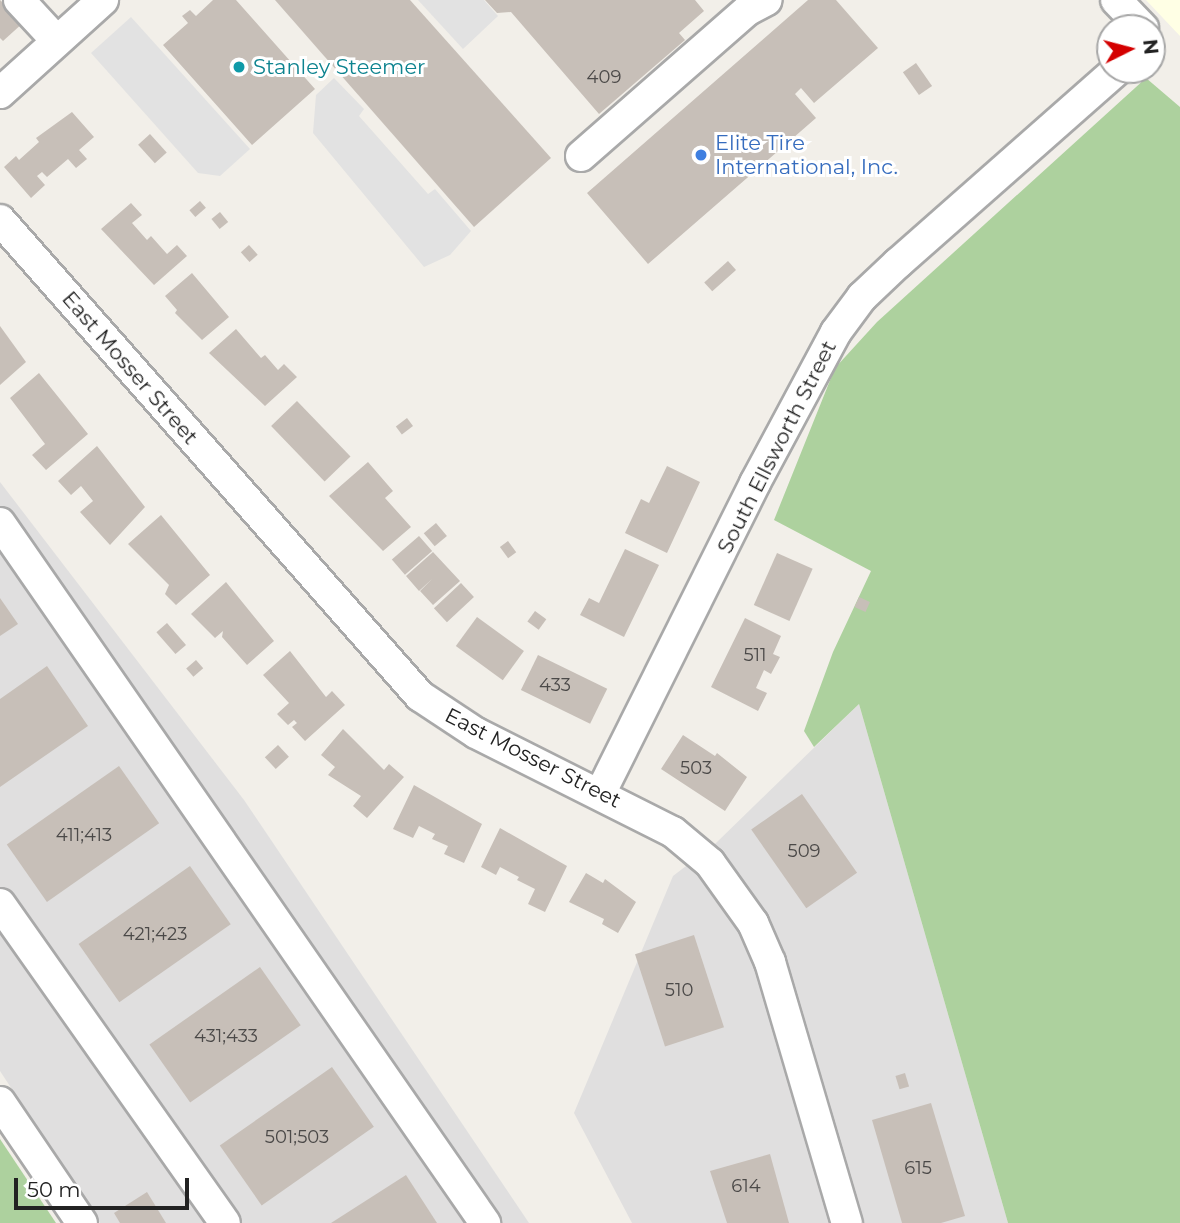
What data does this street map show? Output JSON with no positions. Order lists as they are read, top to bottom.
{
  "streets": {
    "street": ["East Mosser Street", "South Ellsworth Street"]
  },
  "crossings": [
    ["East Mosser Street", "South Ellsworth Street"]
  ],
  "places": ["Stanley Steemer", "Elite Tire International, Inc."],
  "house_numbers": [
    "409",
    "511",
    "433",
    "503",
    "411;413",
    "509",
    "421;423",
    "510",
    "431;433",
    "501;503",
    "615",
    "614"
  ],
  "scale_bar": "50 m",
  "north": "right"
}
